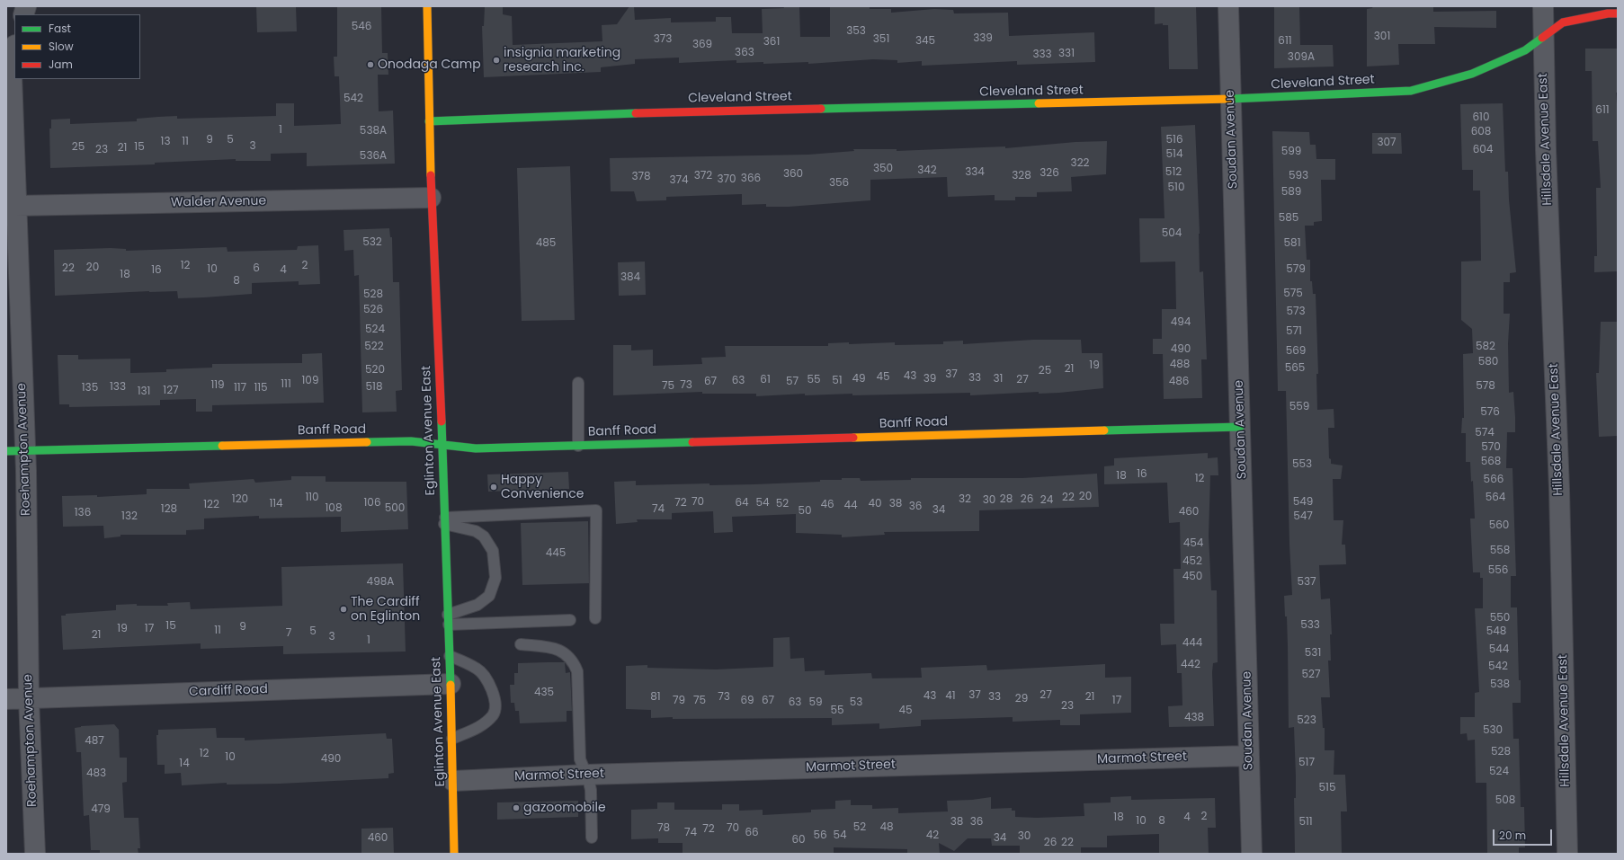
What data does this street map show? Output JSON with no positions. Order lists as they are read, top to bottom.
{
  "streets": {
    "street": [
      "Cleveland Street",
      "Soudan Avenue",
      "Hillsdale Avenue East",
      "Walder Avenue",
      "Banff Road",
      "Eglinton Avenue East",
      "Roehampton Avenue",
      "Cardiff Road",
      "Marmot Street"
    ]
  },
  "crossings": [
    ["Cleveland Street", "Soudan Avenue"],
    ["Cleveland Street", "Hillsdale Avenue East"],
    ["Cleveland Street", "Eglinton Avenue East"],
    ["Soudan Avenue", "Banff Road"],
    ["Soudan Avenue", "Marmot Street"],
    ["Walder Avenue", "Eglinton Avenue East"],
    ["Walder Avenue", "Roehampton Avenue"],
    ["Banff Road", "Eglinton Avenue East"],
    ["Banff Road", "Roehampton Avenue"],
    ["Eglinton Avenue East", "Cardiff Road"],
    ["Eglinton Avenue East", "Marmot Street"],
    ["Roehampton Avenue", "Cardiff Road"]
  ],
  "places": [
    "insignia marketing research inc.",
    "Onodaga Camp",
    "Happy Convenience",
    "The Cardiff on Eglinton",
    "gazoomobile"
  ],
  "house_numbers": [
    "546",
    "353",
    "301",
    "339",
    "373",
    "351",
    "345",
    "611",
    "361",
    "369",
    "363",
    "331",
    "333",
    "309A",
    "542",
    "611",
    "610",
    "1",
    "538A",
    "608",
    "9",
    "5",
    "516",
    "13",
    "11",
    "307",
    "3",
    "25",
    "15",
    "21",
    "23",
    "604",
    "599",
    "514",
    "536A",
    "322",
    "350",
    "342",
    "334",
    "512",
    "326",
    "360",
    "372",
    "328",
    "593",
    "378",
    "366",
    "370",
    "374",
    "356",
    "510",
    "589",
    "585",
    "504",
    "532",
    "485",
    "581",
    "12",
    "2",
    "20",
    "22",
    "6",
    "10",
    "579",
    "16",
    "4",
    "18",
    "384",
    "8",
    "575",
    "528",
    "526",
    "573",
    "494",
    "524",
    "571",
    "522",
    "582",
    "490",
    "569",
    "580",
    "488",
    "19",
    "565",
    "21",
    "520",
    "25",
    "37",
    "43",
    "45",
    "33",
    "49",
    "39",
    "31",
    "61",
    "55",
    "27",
    "109",
    "63",
    "51",
    "67",
    "57",
    "486",
    "111",
    "119",
    "73",
    "75",
    "578",
    "133",
    "518",
    "135",
    "117",
    "115",
    "127",
    "131",
    "559",
    "576",
    "574",
    "570",
    "568",
    "553",
    "16",
    "18",
    "12",
    "566",
    "20",
    "110",
    "22",
    "564",
    "120",
    "32",
    "28",
    "26",
    "30",
    "24",
    "70",
    "549",
    "106",
    "72",
    "64",
    "54",
    "114",
    "52",
    "40",
    "38",
    "122",
    "46",
    "44",
    "36",
    "108",
    "500",
    "128",
    "74",
    "34",
    "50",
    "460",
    "136",
    "132",
    "547",
    "560",
    "454",
    "558",
    "445",
    "452",
    "556",
    "450",
    "498A",
    "537",
    "550",
    "533",
    "15",
    "9",
    "19",
    "17",
    "11",
    "5",
    "548",
    "7",
    "21",
    "3",
    "1",
    "444",
    "544",
    "531",
    "442",
    "542",
    "527",
    "538",
    "435",
    "37",
    "27",
    "43",
    "41",
    "81",
    "73",
    "33",
    "21",
    "29",
    "79",
    "75",
    "69",
    "67",
    "17",
    "63",
    "59",
    "53",
    "23",
    "55",
    "45",
    "438",
    "523",
    "530",
    "487",
    "528",
    "12",
    "10",
    "490",
    "517",
    "14",
    "524",
    "483",
    "515",
    "508",
    "479",
    "2",
    "18",
    "4",
    "10",
    "8",
    "38",
    "36",
    "511",
    "52",
    "48",
    "78",
    "70",
    "72",
    "74",
    "66",
    "56",
    "54",
    "42",
    "30",
    "460",
    "34",
    "60",
    "26",
    "22"
  ],
  "legend": ["Fast", "Slow", "Jam"],
  "scale_bar": "20 m"
}
